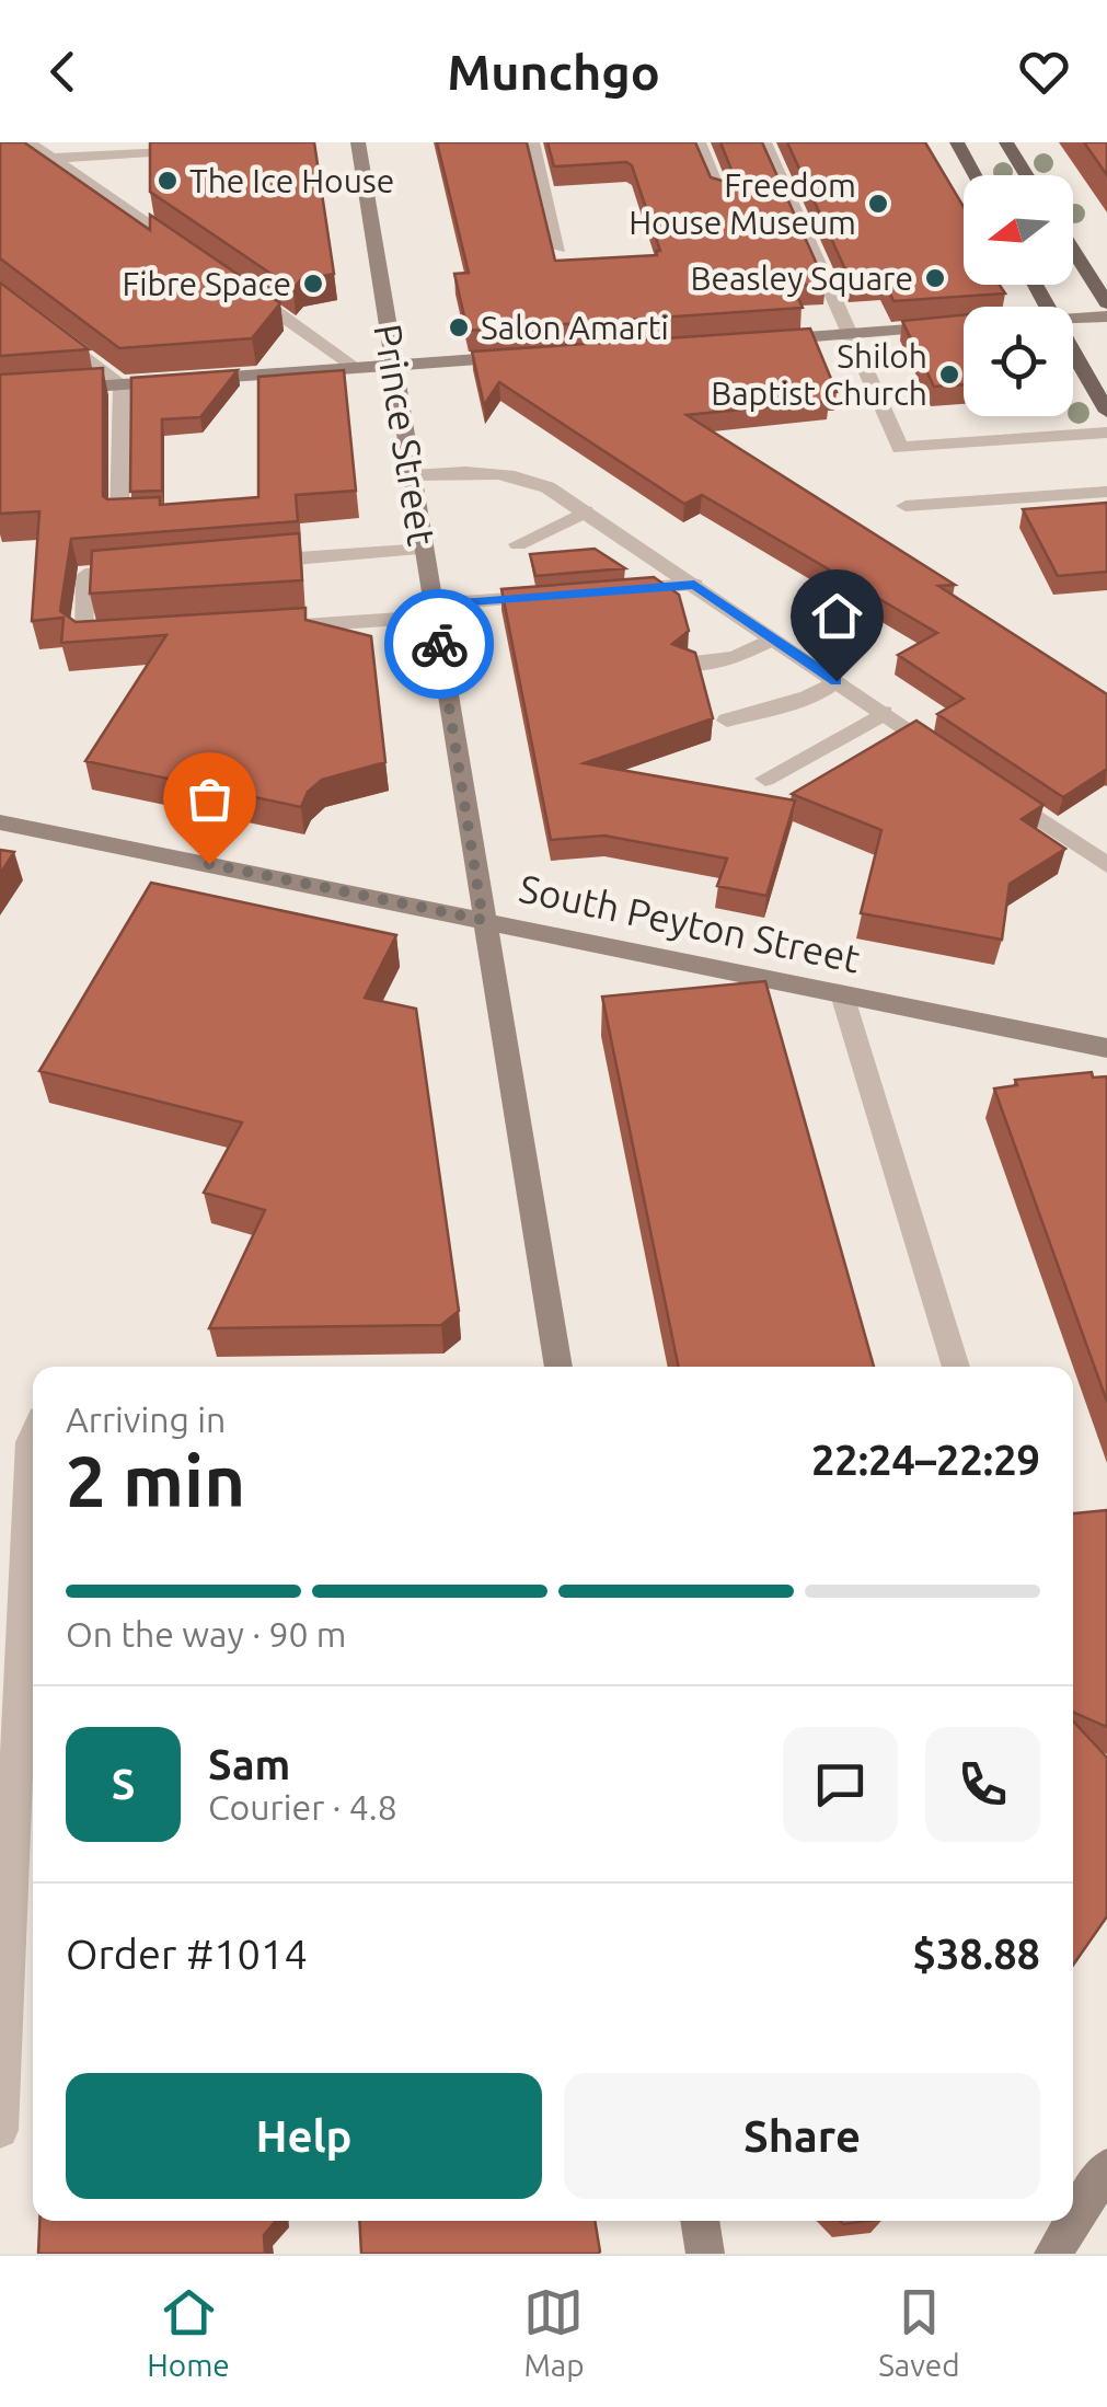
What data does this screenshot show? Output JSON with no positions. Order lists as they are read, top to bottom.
{
  "streets": {
    "street": ["Prince Street", "South Peyton Street"]
  },
  "crossings": [
    ["Prince Street", "South Peyton Street"]
  ],
  "places": [
    "The Ice House",
    "Freedom House Museum",
    "Beasley Square",
    "Fibre Space",
    "Salon Amarti",
    "Shiloh Baptist Church"
  ],
  "north": "left",
  "page": {
    "header": "Munchgo",
    "heading": ["2 min", "Arriving in", "22:24–22:29"],
    "panel": [
      "Sam",
      "Courier · 4.8",
      "Order #1014",
      "$38.88"
    ],
    "bar": "On the way · 90 m",
    "round": "S",
    "buttons": ["Help", "Share"],
    "tabs": ["Home", "Map", "Saved"]
  }
}
